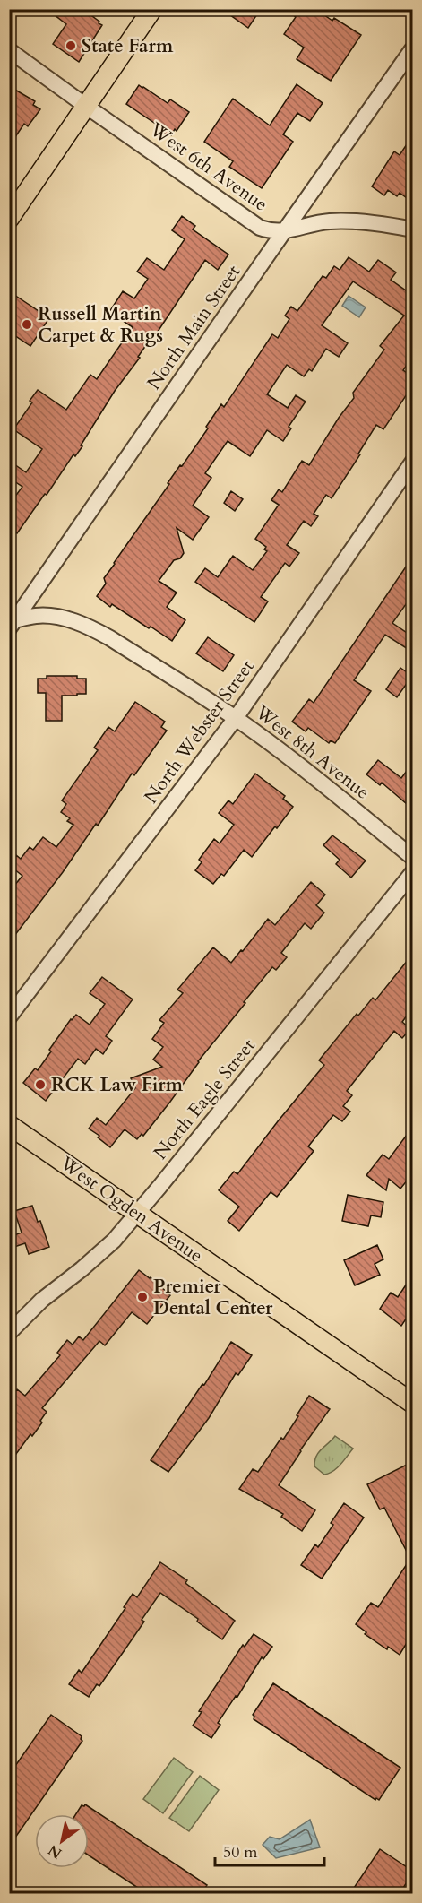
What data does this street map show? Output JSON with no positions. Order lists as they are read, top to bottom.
{
  "streets": {
    "main road": ["West Ogden Avenue"],
    "street": [
      "West 6th Avenue",
      "North Main Street",
      "North Webster Street",
      "West 8th Avenue",
      "North Eagle Street"
    ]
  },
  "crossings": [
    ["West 6th Avenue", "North Main Street"],
    ["North Main Street", "West 8th Avenue"],
    ["North Webster Street", "West 8th Avenue"],
    ["North Eagle Street", "West Ogden Avenue"]
  ],
  "places": [
    "State Farm",
    "Russell Martin Carpet & Rugs",
    "RCK Law Firm",
    "Premier Dental Center"
  ],
  "scale_bar": "50 m",
  "north": "bottom left"
}
